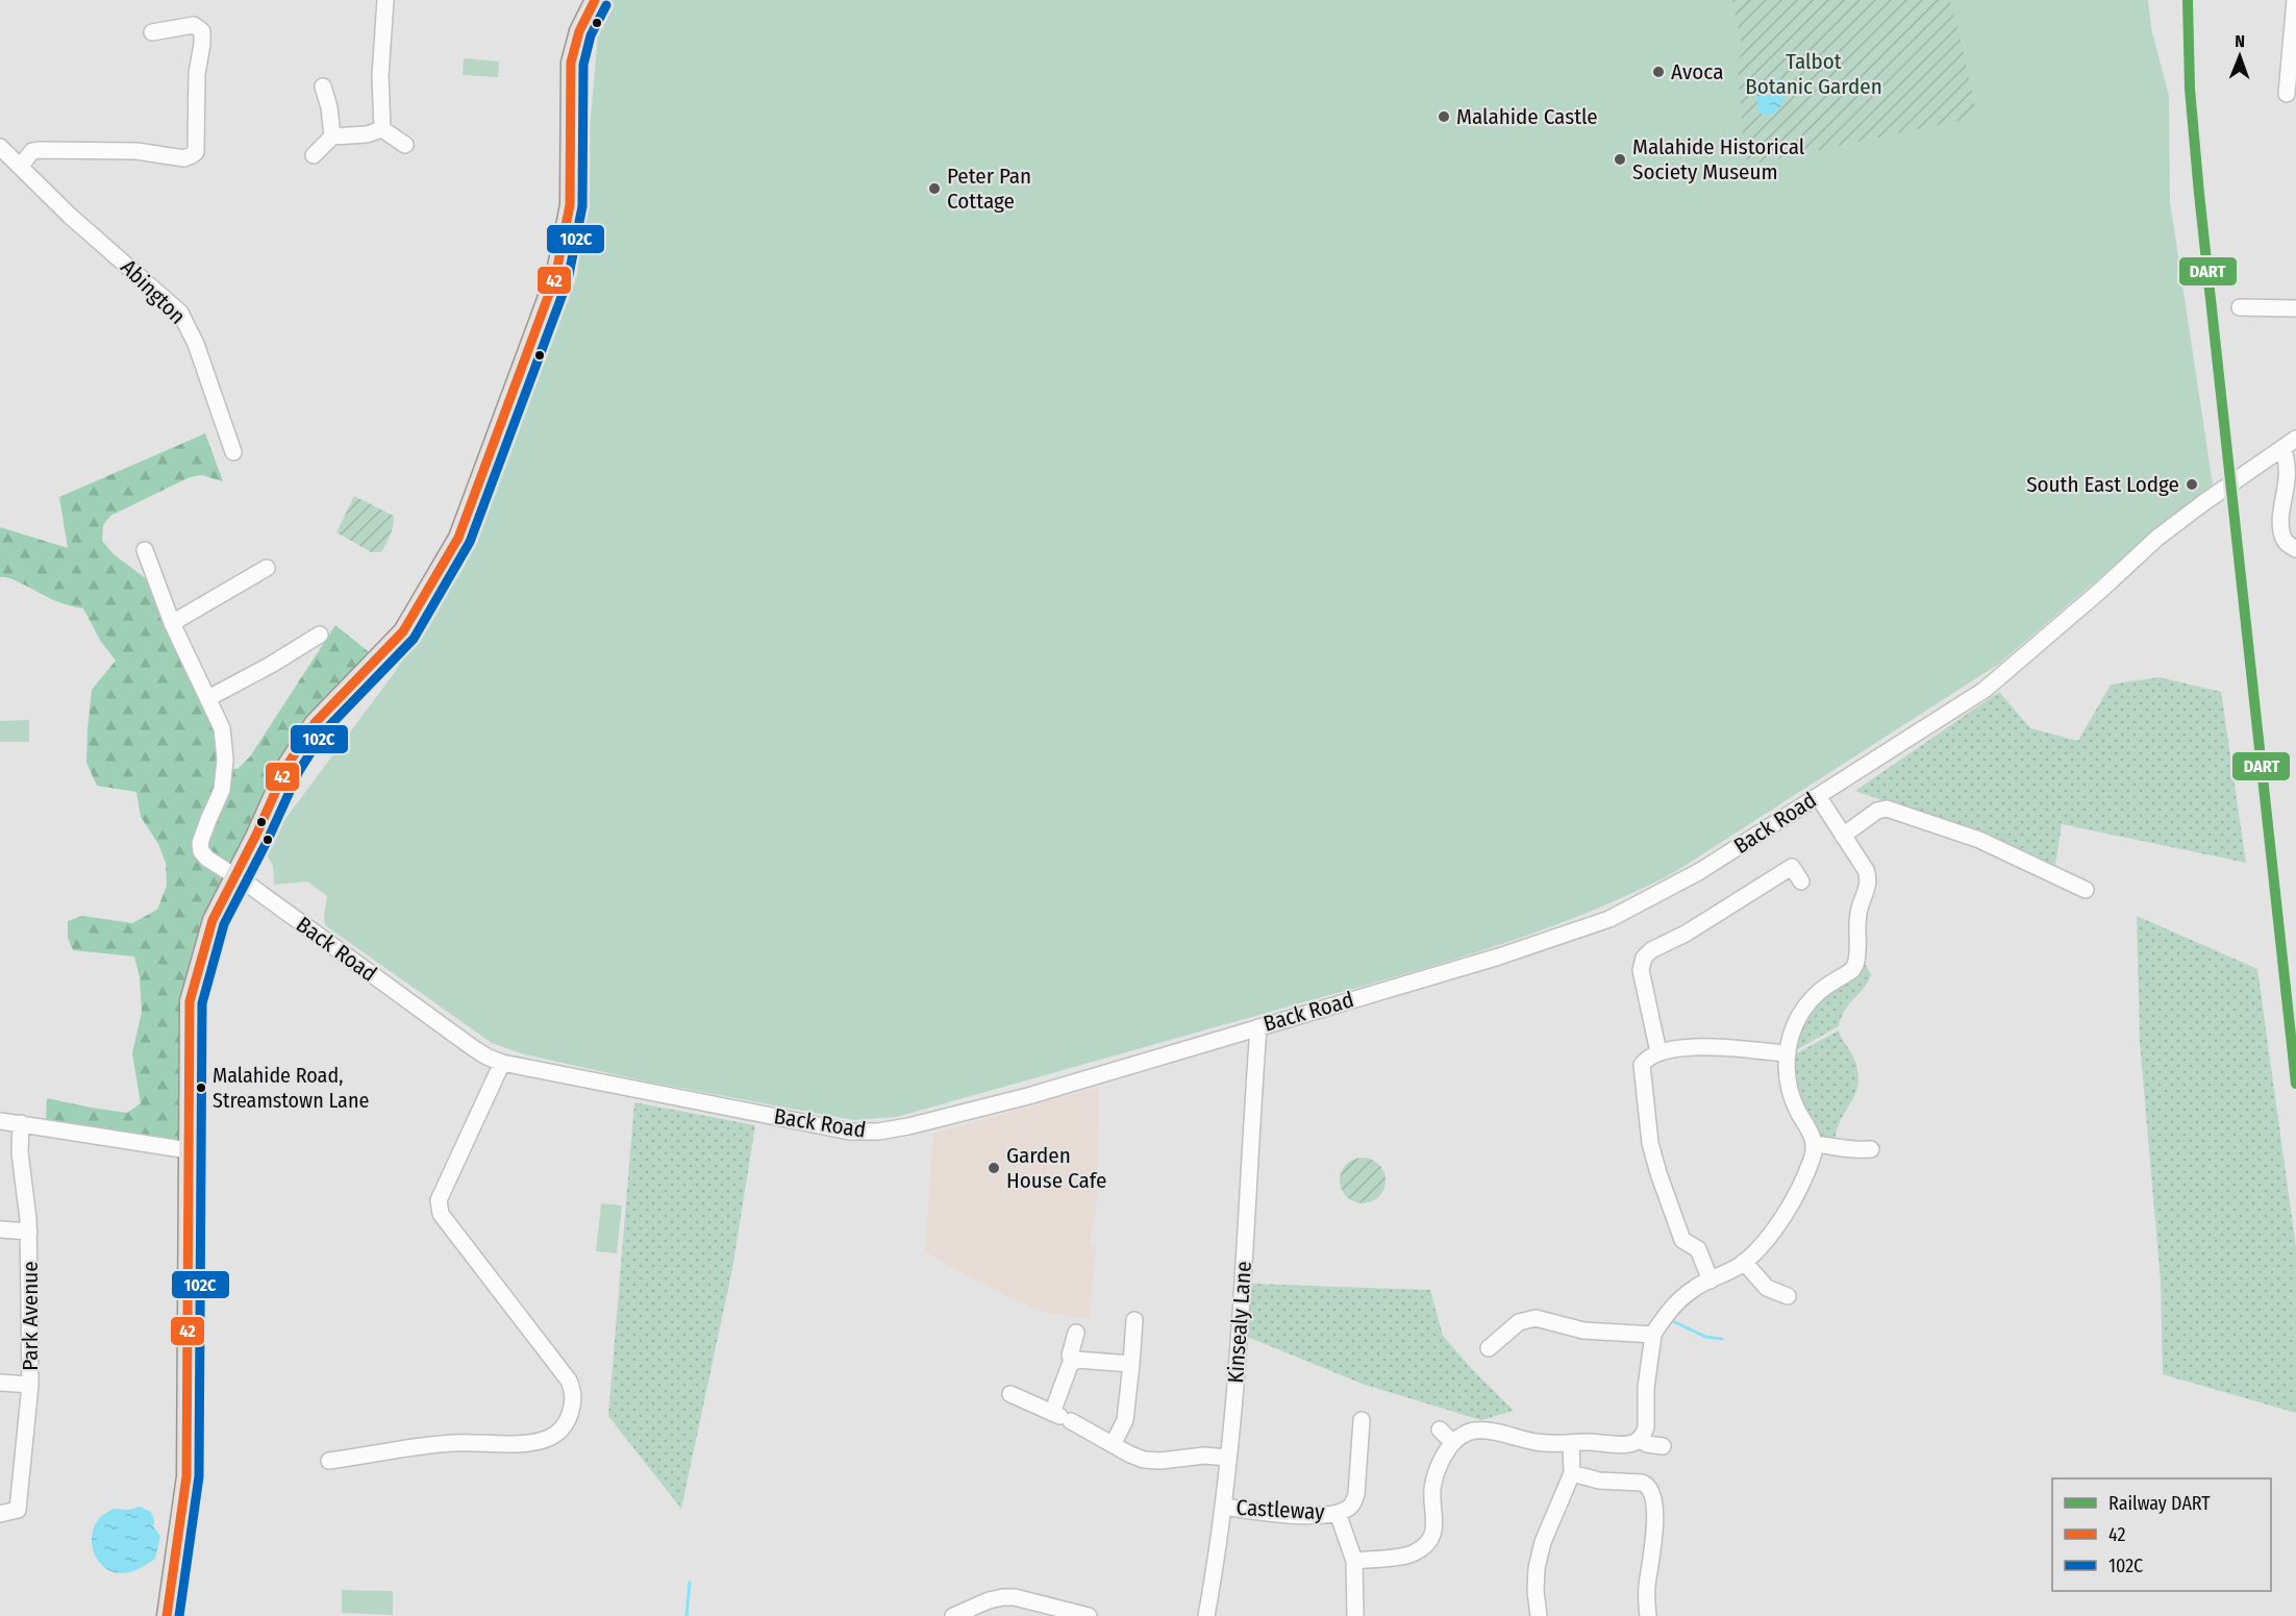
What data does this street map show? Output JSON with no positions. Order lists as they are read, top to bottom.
{
  "streets": {
    "street": [
      "Abington",
      "Back Road",
      "Park Avenue",
      "Kinsealy Lane",
      "Castleway"
    ]
  },
  "crossings": [
    ["Back Road", "Kinsealy Lane"],
    ["Kinsealy Lane", "Castleway"]
  ],
  "parks": ["Talbot Botanic Garden"],
  "places": [
    "Avoca",
    "Malahide Castle",
    "Malahide Historical Society Museum",
    "Peter Pan Cottage",
    "South East Lodge",
    "Malahide Road, Streamstown Lane",
    "Garden House Cafe"
  ],
  "lines": ["rail line DART", "transit line 42", "transit line 102C"],
  "legend": ["Railway DART", "42", "102C"],
  "north": "top"
}
